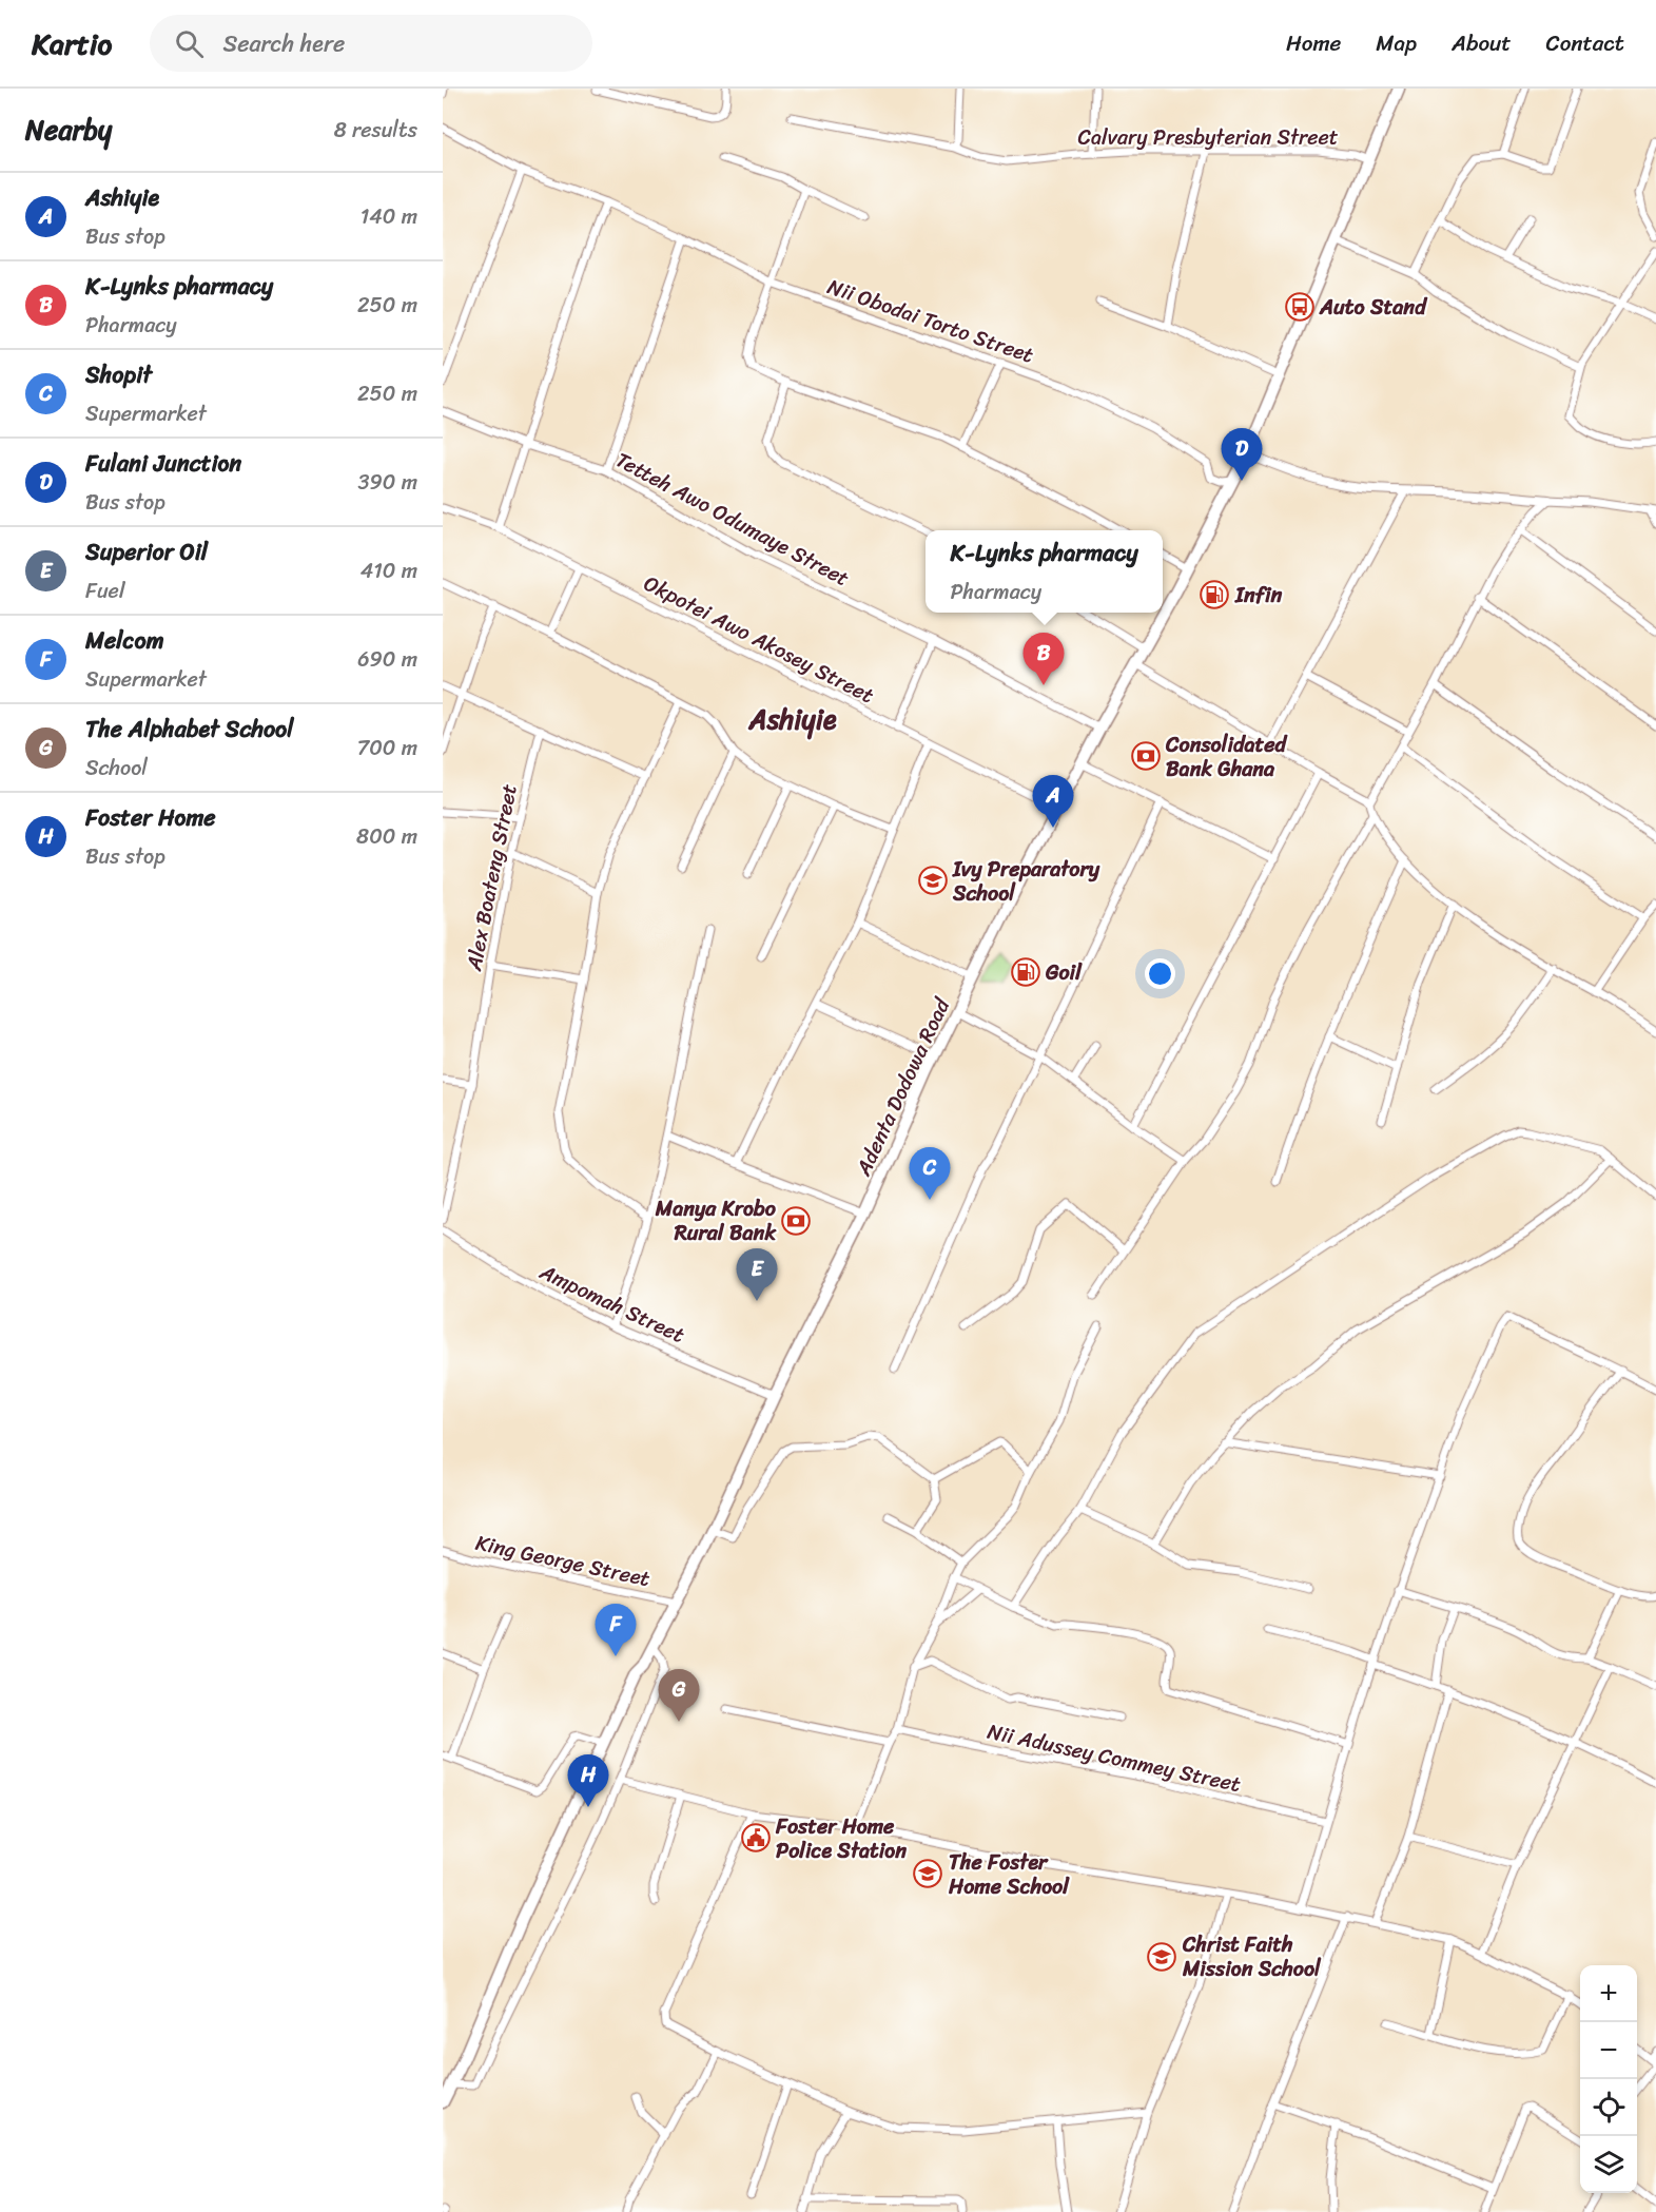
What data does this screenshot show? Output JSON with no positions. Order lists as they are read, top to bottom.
{
  "streets": {
    "main road": ["Adenta Dodowa Road"],
    "street": [
      "Calvary Presbyterian Street",
      "Nii Obodai Torto Street",
      "Tetteh Awo Odumaye Street",
      "Okpotei Awo Akosey Street",
      "Alex Boateng Street",
      "Ampomah Street",
      "King George Street",
      "Nii Adussey Commey Street"
    ]
  },
  "crossings": [
    ["Calvary Presbyterian Street", "Adenta Dodowa Road"],
    ["Nii Obodai Torto Street", "Adenta Dodowa Road"],
    ["Tetteh Awo Odumaye Street", "Adenta Dodowa Road"],
    ["Okpotei Awo Akosey Street", "Adenta Dodowa Road"],
    ["Adenta Dodowa Road", "Ampomah Street"],
    ["Adenta Dodowa Road", "King George Street"]
  ],
  "districts": ["Ashiyie"],
  "places": {
    "bus stop": ["Auto Stand"],
    "fuel station": ["Infin", "Goil"],
    "bank": ["Consolidated Bank Ghana", "Manya Krobo Rural Bank"],
    "school or university": ["Ivy Preparatory School", "The Foster Home School", "Christ Faith Mission School"],
    "public building": ["Foster Home Police Station"]
  },
  "page": {
    "header": "Kartio",
    "search": "Search here",
    "nav": [
      "Home",
      "Map",
      "About",
      "Contact"
    ],
    "heading": ["Nearby", "8 results"],
    "list": [
      {
        "mark": "A",
        "name": "Ashiyie",
        "note": "Bus stop",
        "value": "140 m"
      },
      {
        "mark": "B",
        "name": "K-Lynks pharmacy",
        "note": "Pharmacy",
        "value": "250 m"
      },
      {
        "mark": "C",
        "name": "Shopit",
        "note": "Supermarket",
        "value": "250 m"
      },
      {
        "mark": "D",
        "name": "Fulani Junction",
        "note": "Bus stop",
        "value": "390 m"
      },
      {
        "mark": "E",
        "name": "Superior Oil",
        "note": "Fuel",
        "value": "410 m"
      },
      {
        "mark": "F",
        "name": "Melcom",
        "note": "Supermarket",
        "value": "690 m"
      },
      {
        "mark": "G",
        "name": "The Alphabet School",
        "note": "School",
        "value": "700 m"
      },
      {
        "mark": "H",
        "name": "Foster Home",
        "note": "Bus stop",
        "value": "800 m"
      }
    ],
    "pins": [
      "D",
      "B",
      "A",
      "C",
      "E",
      "F",
      "G",
      "H"
    ],
    "popup": ["K-Lynks pharmacy", "Pharmacy"],
    "map_buttons": ["+", "−"]
  }
}
